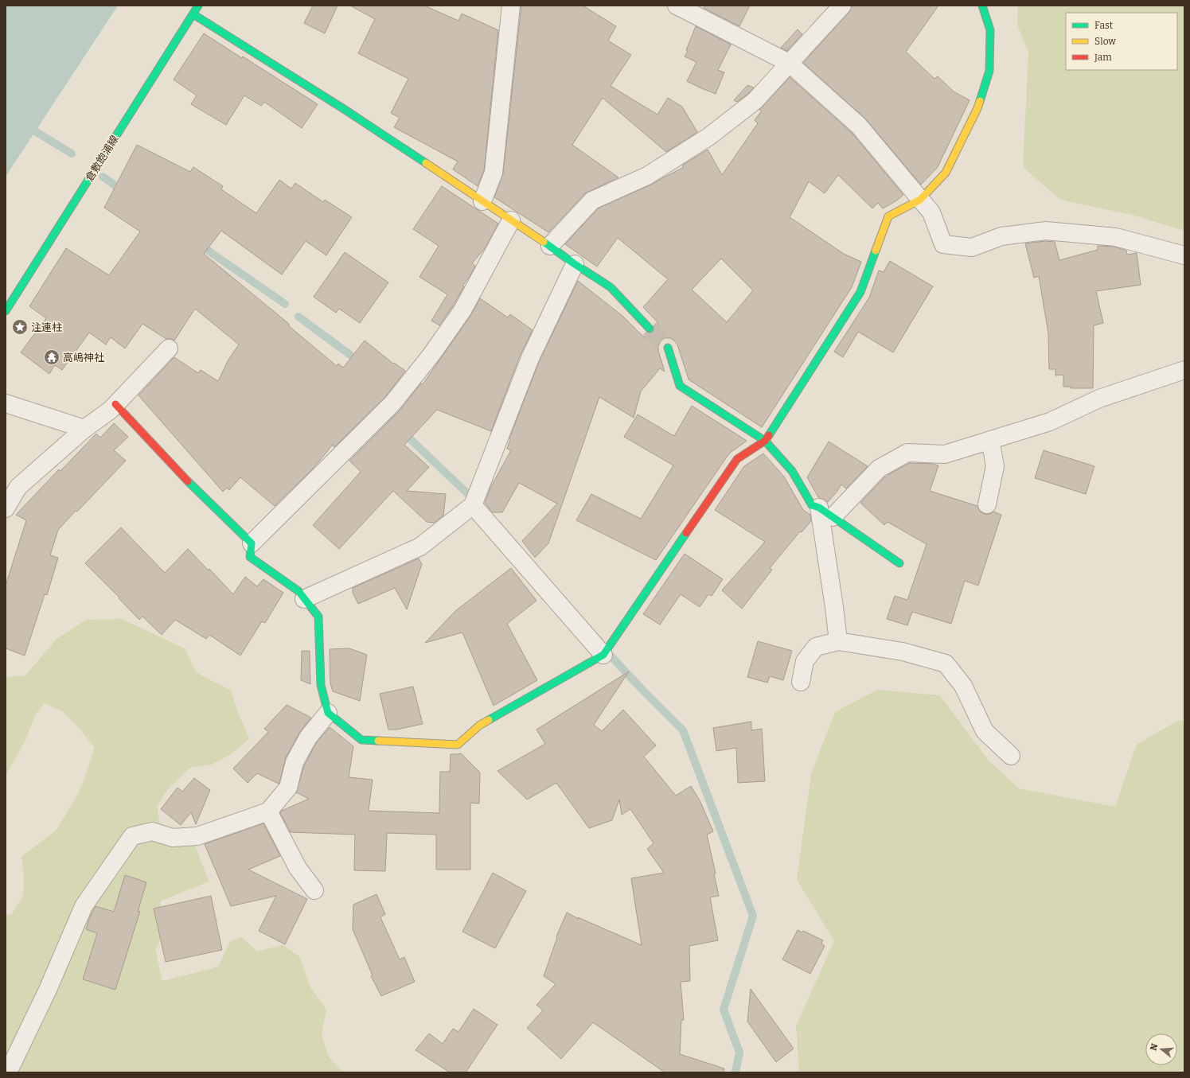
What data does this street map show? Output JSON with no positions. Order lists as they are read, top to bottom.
{
  "streets": {
    "street": ["倉敷飽浦線"]
  },
  "places": {
    "place": ["注連柱"],
    "temple": ["高嶋神社"]
  },
  "legend": ["Fast", "Slow", "Jam"],
  "north": "left"
}
